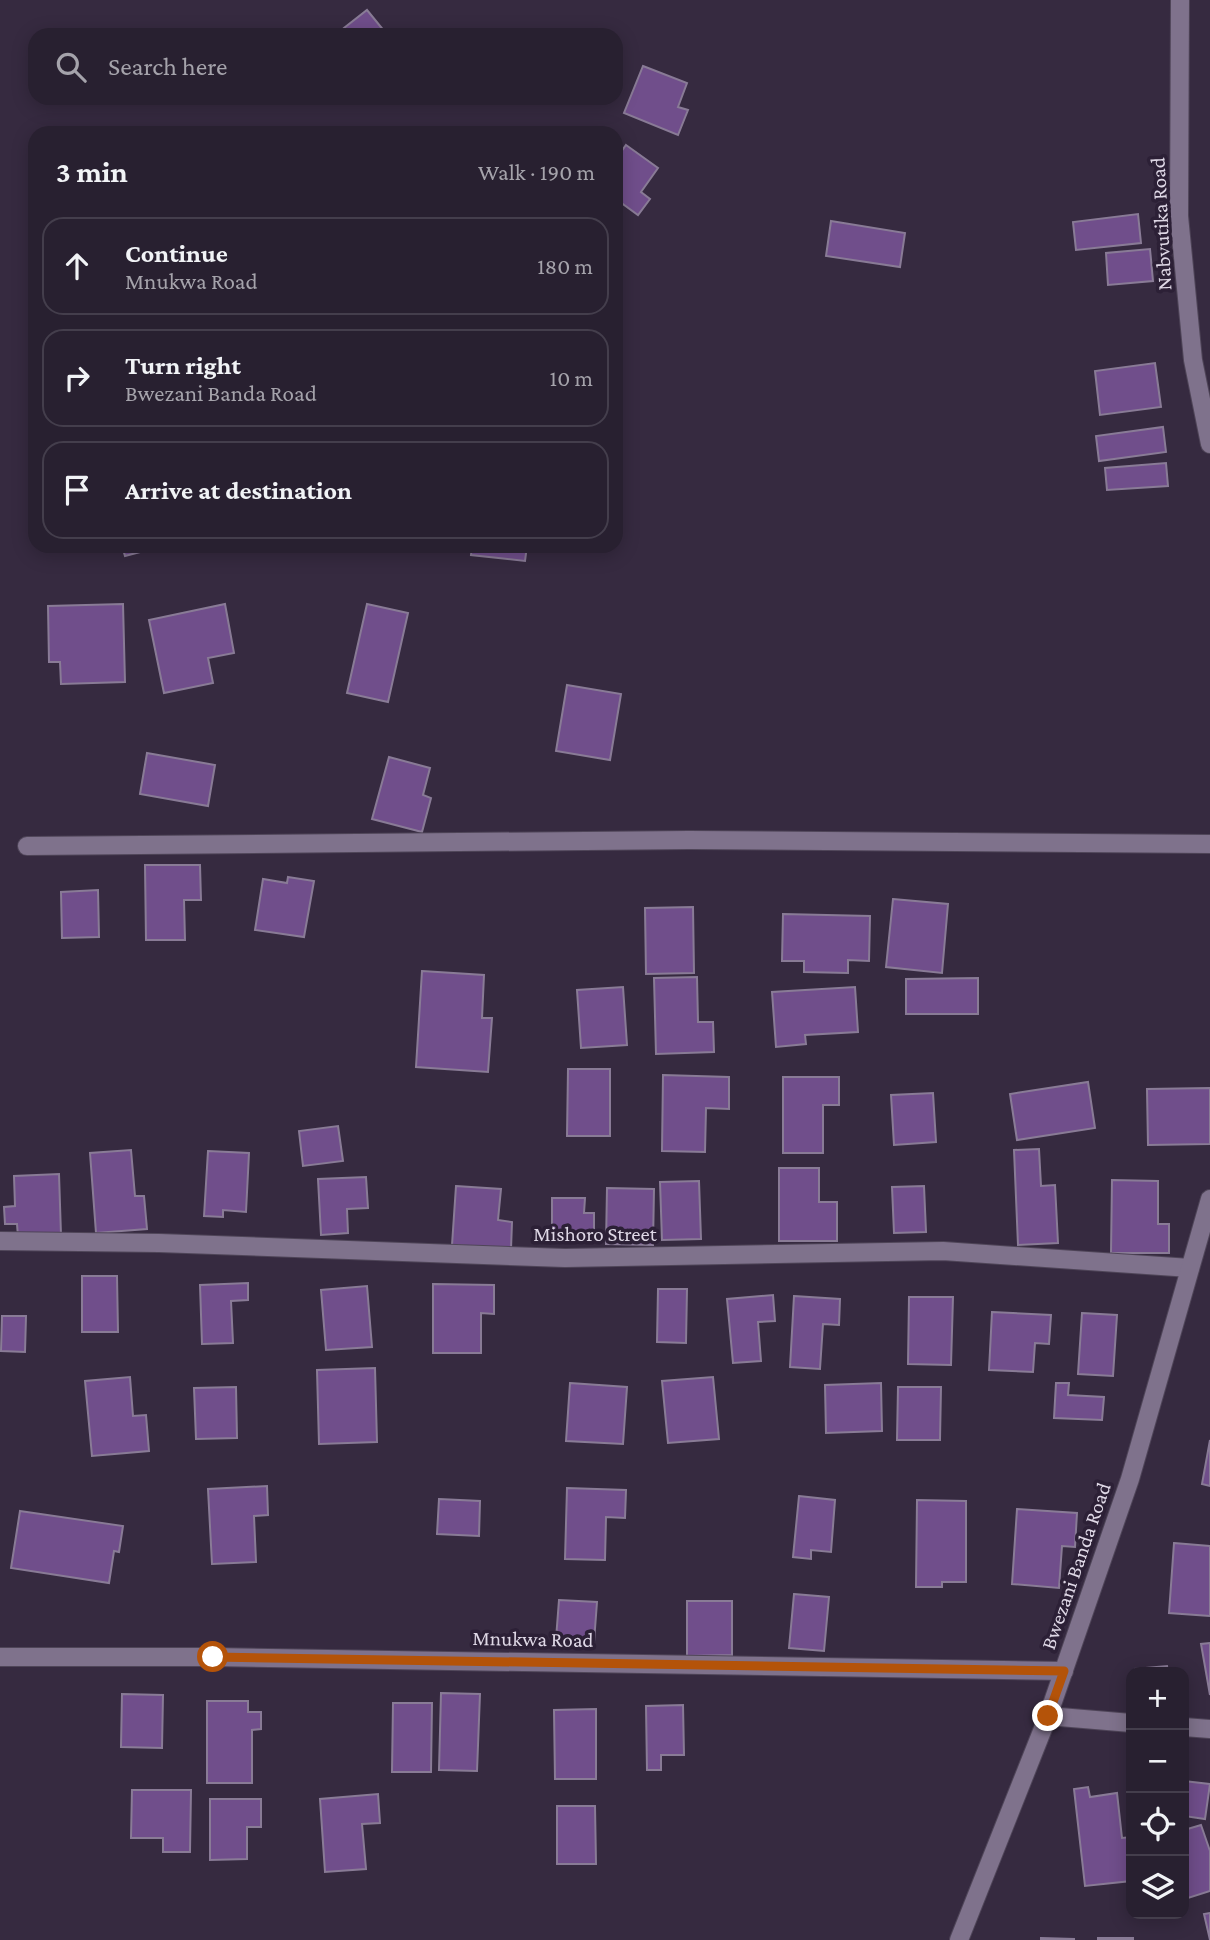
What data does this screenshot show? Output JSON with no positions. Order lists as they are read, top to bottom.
{
  "streets": {
    "street": [
      "Nabvutika Road",
      "Mishoro Street",
      "Bwezani Banda Road",
      "Mnukwa Road"
    ]
  },
  "crossings": [
    ["Mishoro Street", "Bwezani Banda Road"],
    ["Bwezani Banda Road", "Mnukwa Road"]
  ],
  "page": {
    "search": "Search here",
    "heading": ["3 min", "Walk · 190 m"],
    "list": [
      ["Continue", "Mnukwa Road", "180 m"],
      ["Turn right", "Bwezani Banda Road", "10 m"],
      "Arrive at destination"
    ],
    "map_buttons": ["+", "−"]
  }
}
